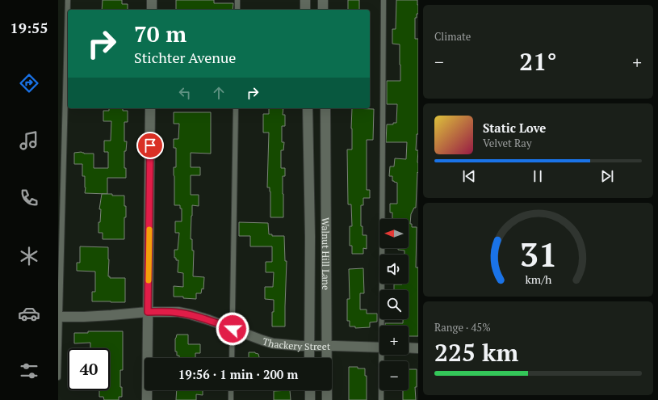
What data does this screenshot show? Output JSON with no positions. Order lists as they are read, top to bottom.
{
  "streets": {
    "street": ["Walnut Hill Lane", "Thackery Street"]
  },
  "crossings": [
    ["Walnut Hill Lane", "Thackery Street"]
  ],
  "north": "left",
  "page": {
    "tabs": "19:55",
    "tile": [
      "Climate",
      ["Range · 45%", "225 km"]
    ],
    "turn": ["70 m", "Stichter Avenue"],
    "heat": ["−", "21°", "+"],
    "song": ["Static Love", "Velvet Ray"],
    "map_buttons": ["+", "−"],
    "limit": "40",
    "trip": "19:56 · 1 min · 200 m",
    "gauge": ["31", "km/h"]
  }
}
